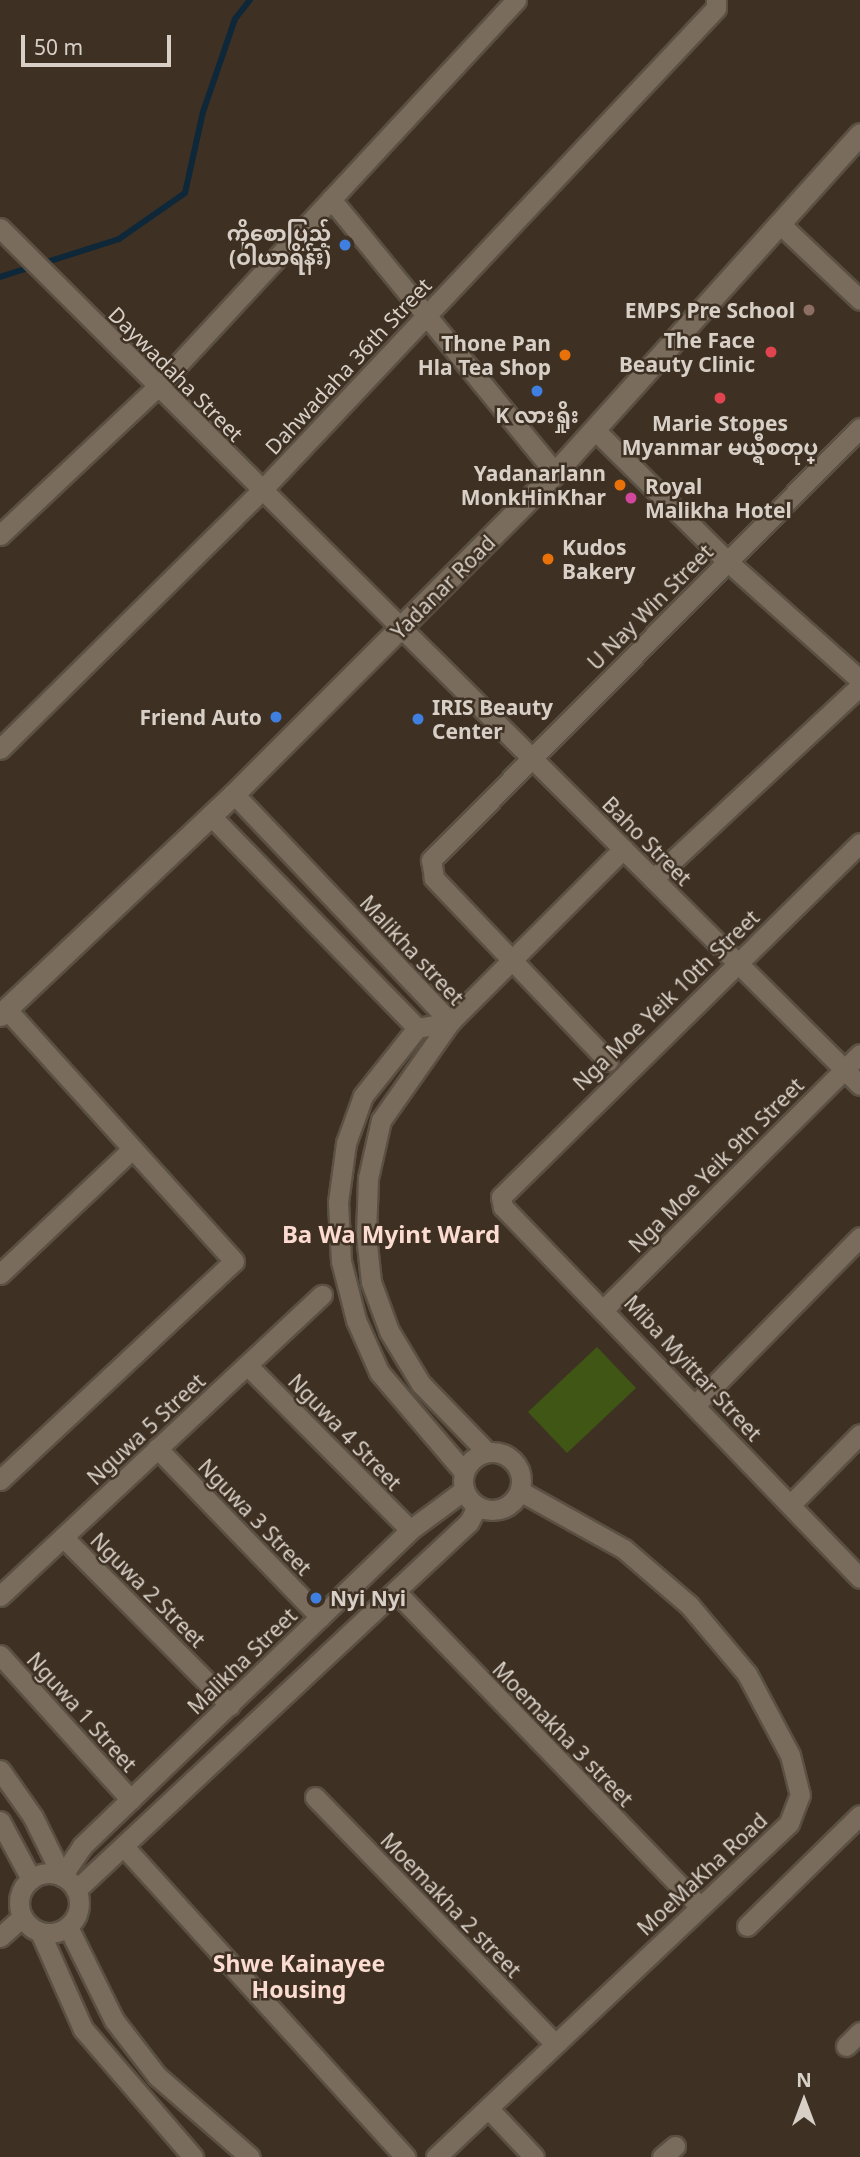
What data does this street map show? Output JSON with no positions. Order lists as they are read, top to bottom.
{
  "streets": {
    "main road": ["Yadanar Road"],
    "street": [
      "Dahwadaha 36th Street",
      "Daywadaha Street",
      "U Nay Win Street",
      "Baho Street",
      "Malikha street",
      "Nga Moe Yeik 10th Street",
      "Nga Moe Yeik 9th Street",
      "Miba Myittar Street",
      "Nguwa 5 Street",
      "Nguwa 4 Street",
      "Nguwa 3 Street",
      "Nguwa 2 Street",
      "Malikha Street",
      "Nguwa 1 Street",
      "Moemakha 3 street",
      "MoeMaKha Road",
      "Moemakha 2 street"
    ]
  },
  "crossings": [
    ["Dahwadaha 36th Street", "Daywadaha Street"],
    ["Daywadaha Street", "Yadanar Road"],
    ["Daywadaha Street", "Baho Street"],
    ["Yadanar Road", "Baho Street"],
    ["Yadanar Road", "Malikha street"],
    ["U Nay Win Street", "Baho Street"],
    ["Baho Street", "Nga Moe Yeik 10th Street"],
    ["Baho Street", "Nga Moe Yeik 9th Street"],
    ["Malikha street", "Malikha Street"],
    ["Malikha street", "MoeMaKha Road"],
    ["Nga Moe Yeik 10th Street", "Miba Myittar Street"],
    ["Nga Moe Yeik 9th Street", "Miba Myittar Street"],
    ["Nguwa 5 Street", "Nguwa 4 Street"],
    ["Nguwa 5 Street", "Nguwa 3 Street"],
    ["Nguwa 5 Street", "Nguwa 2 Street"],
    ["Nguwa 4 Street", "Malikha Street"],
    ["Nguwa 3 Street", "Malikha Street"],
    ["Nguwa 2 Street", "Malikha Street"],
    ["Malikha Street", "Nguwa 1 Street"],
    ["Malikha Street", "MoeMaKha Road"],
    ["Moemakha 3 street", "MoeMaKha Road"],
    ["MoeMaKha Road", "Moemakha 2 street"]
  ],
  "districts": ["Ba Wa Myint Ward", "Shwe Kainayee Housing"],
  "places": [
    "ကိုစောပြည့် (ဝါယာရိန်း)",
    "EMPS Pre School",
    "The Face Beauty Clinic",
    "Thone Pan Hla Tea Shop",
    "K လားရှိုး",
    "Marie Stopes Myanmar မယ္ရီစတုပ္",
    "Yadanarlann MonkHinKhar",
    "Royal Malikha Hotel",
    "Kudos Bakery",
    "Friend Auto",
    "IRIS Beauty Center",
    "Nyi Nyi"
  ],
  "scale_bar": "50 m",
  "north": "top"
}
